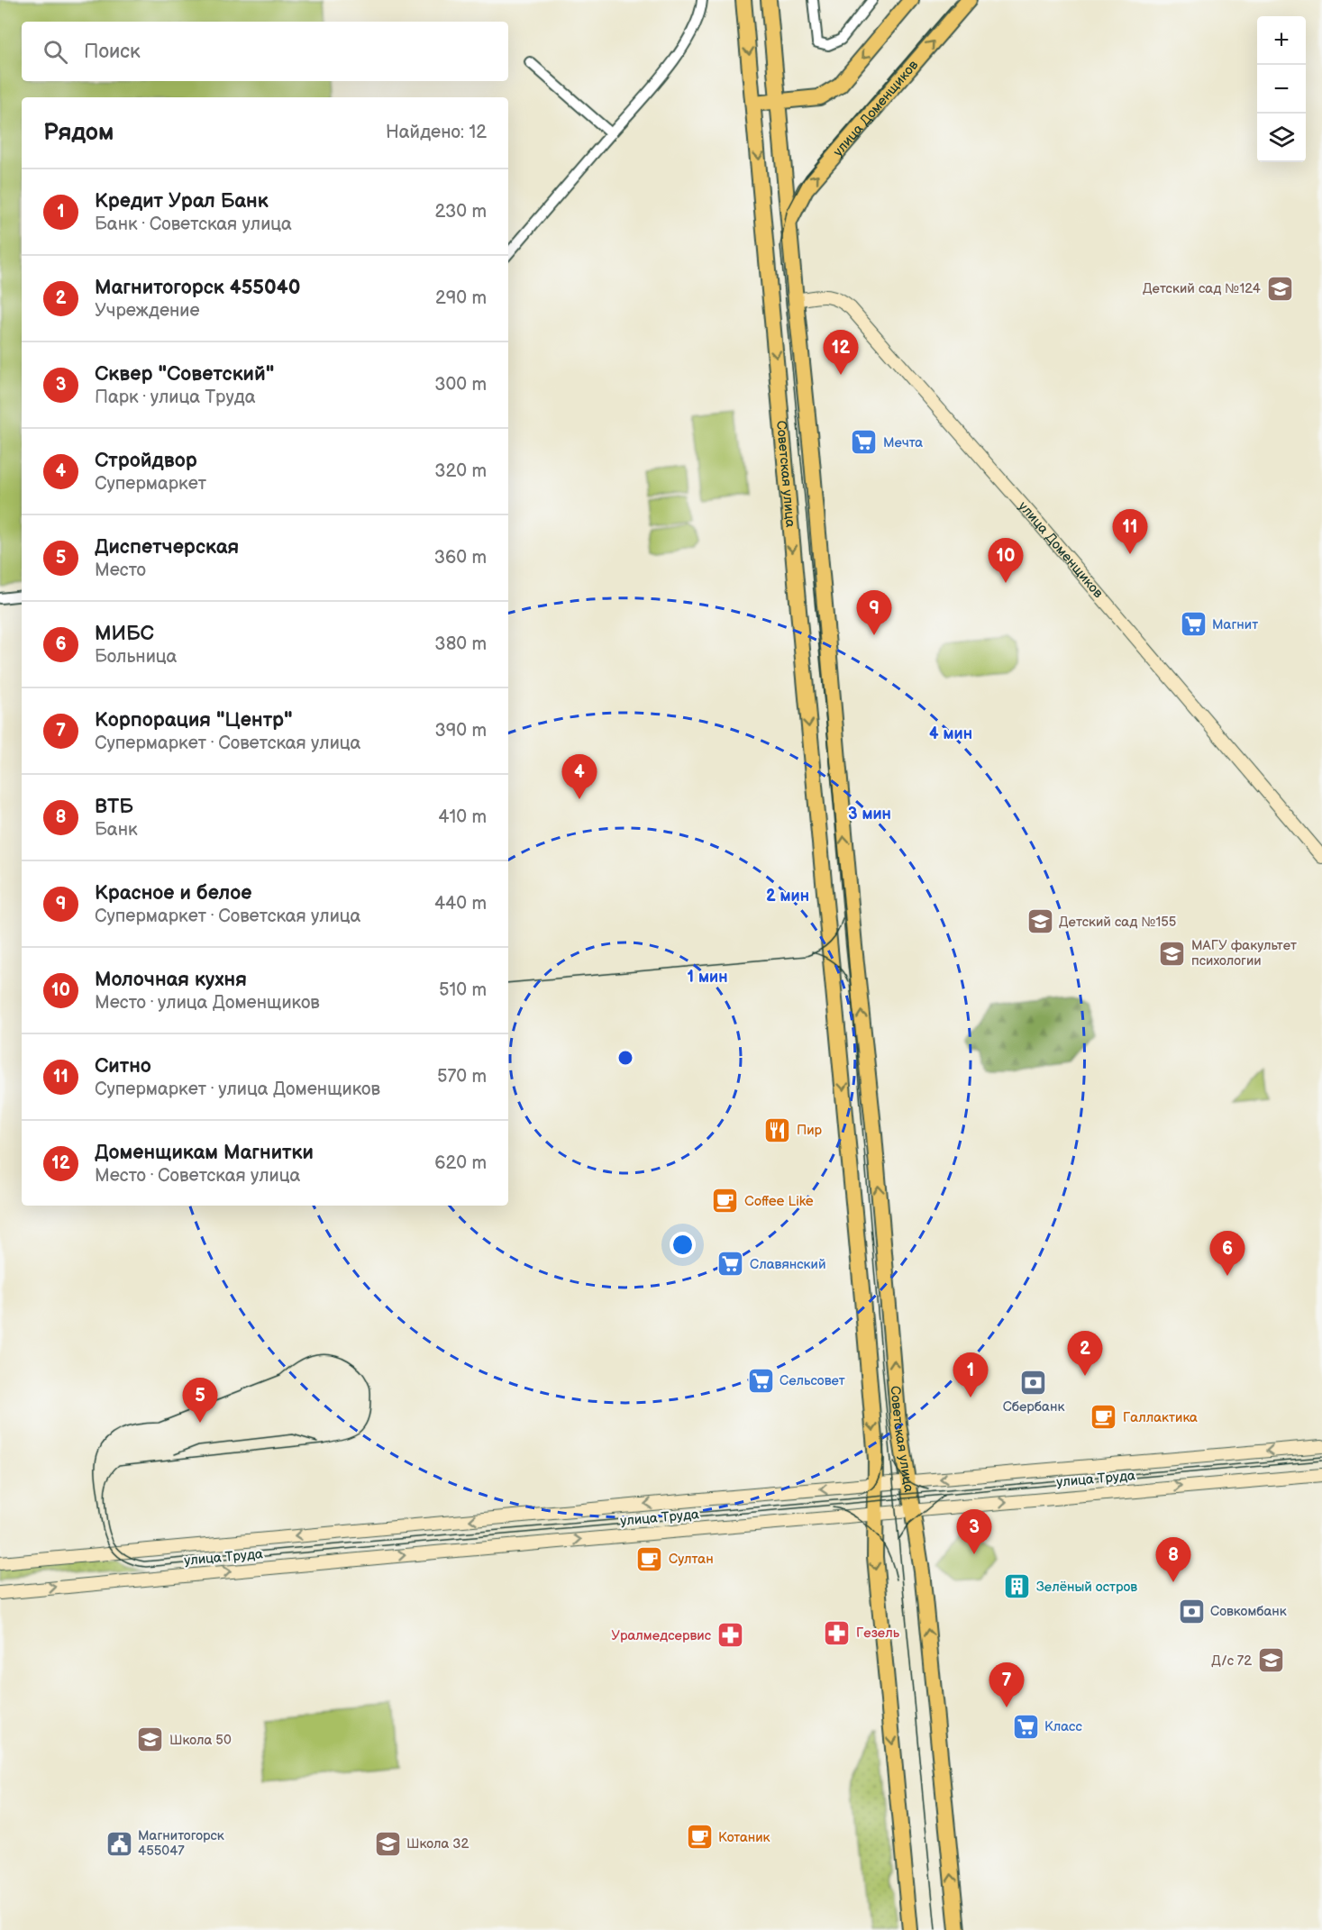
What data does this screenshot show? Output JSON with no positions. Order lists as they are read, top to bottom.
{
  "streets": {
    "main road": ["улица Доменщиков", "Советская улица", "улица Труда"]
  },
  "crossings": [
    ["улица Доменщиков", "Советская улица"],
    ["Советская улица", "улица Труда"]
  ],
  "places": {
    "school or university": [
      "Детский сад №124",
      "Детский сад №155",
      "МАГУ факультет психологии",
      "Д/с 72",
      "Школа 50",
      "Школа 32"
    ],
    "supermarket": [
      "Мечта",
      "Магнит",
      "Славянский",
      "Сельсовет",
      "Класс"
    ],
    "restaurant": ["Пир"],
    "cafe": [
      "Coffee Like",
      "Галлактика",
      "Султан",
      "Котаник"
    ],
    "bank": ["Сбербанк", "Совкомбанк"],
    "building": ["Зелёный остров"],
    "pharmacy": ["Гезель", "Уралмедсервис"],
    "public building": ["Магнитогорск 455047"]
  },
  "page": {
    "map_buttons": ["+", "−"],
    "search": "Поиск",
    "heading": ["Рядом", "Найдено: 12"],
    "list": [
      {
        "mark": "1",
        "name": "Кредит Урал Банк",
        "note": "Банк · Советская улица",
        "value": "230 m"
      },
      {
        "mark": "2",
        "name": "Магнитогорск 455040",
        "note": "Учреждение",
        "value": "290 m"
      },
      {
        "mark": "3",
        "name": "Сквер \"Советский\"",
        "note": "Парк · улица Труда",
        "value": "300 m"
      },
      {
        "mark": "4",
        "name": "Стройдвор",
        "note": "Супермаркет",
        "value": "320 m"
      },
      {
        "mark": "5",
        "name": "Диспетчерская",
        "note": "Место",
        "value": "360 m"
      },
      {
        "mark": "6",
        "name": "МИБС",
        "note": "Больница",
        "value": "380 m"
      },
      {
        "mark": "7",
        "name": "Корпорация \"Центр\"",
        "note": "Супермаркет · Советская улица",
        "value": "390 m"
      },
      {
        "mark": "8",
        "name": "ВТБ",
        "note": "Банк",
        "value": "410 m"
      },
      {
        "mark": "9",
        "name": "Красное и белое",
        "note": "Супермаркет · Советская улица",
        "value": "440 m"
      },
      {
        "mark": "10",
        "name": "Молочная кухня",
        "note": "Место · улица Доменщиков",
        "value": "510 m"
      },
      {
        "mark": "11",
        "name": "Ситно",
        "note": "Супермаркет · улица Доменщиков",
        "value": "570 m"
      },
      {
        "mark": "12",
        "name": "Доменщикам Магнитки",
        "note": "Место · Советская улица",
        "value": "620 m"
      }
    ],
    "pins": [
      "12",
      "11",
      "10",
      "9",
      "4",
      "6",
      "2",
      "1",
      "5",
      "3",
      "8",
      "7"
    ]
  },
  "rings": [
    "4 мин",
    "3 мин",
    "2 мин",
    "1 мин"
  ]
}
